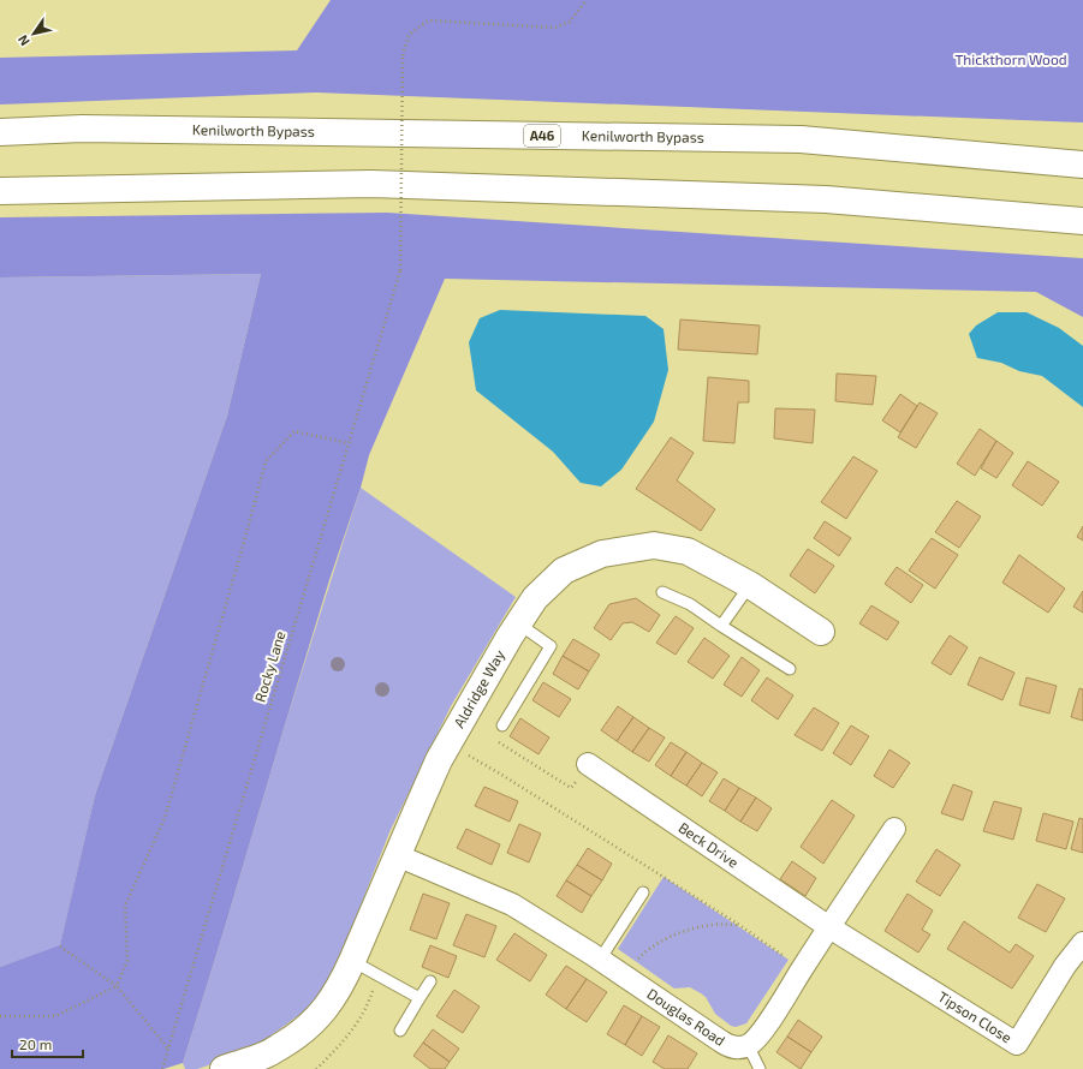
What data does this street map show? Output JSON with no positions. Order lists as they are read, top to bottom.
{
  "streets": {
    "main road": ["Kenilworth Bypass", "A46", "Aldridge Way"],
    "street": ["Beck Drive", "Douglas Road", "Tipson Close"],
    "path": ["Rocky Lane"]
  },
  "crossings": [
    ["Aldridge Way", "Douglas Road"],
    ["Beck Drive", "Tipson Close"]
  ],
  "parks": ["Thickthorn Wood"],
  "scale_bar": "20 m",
  "north": "bottom left"
}
